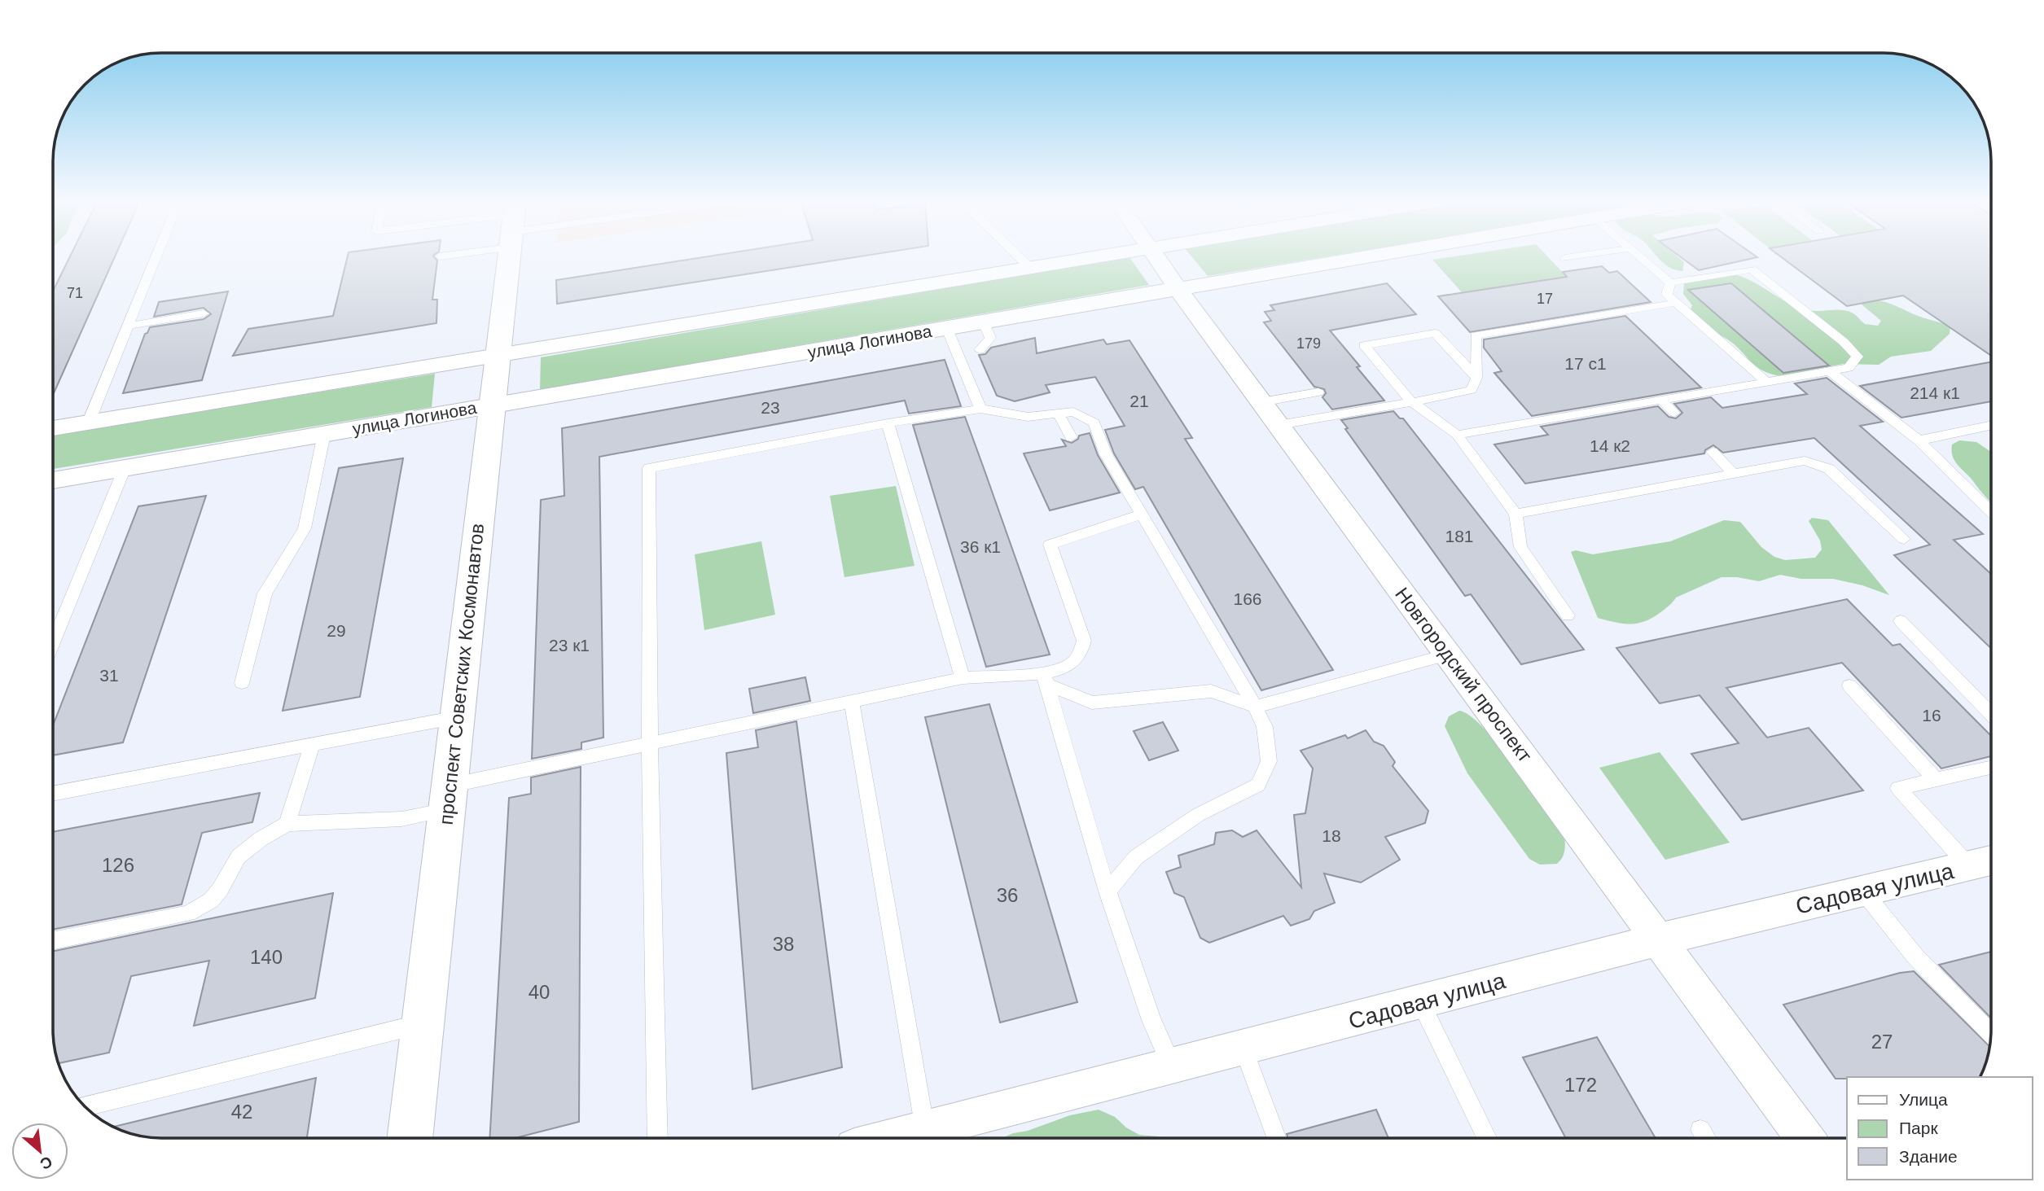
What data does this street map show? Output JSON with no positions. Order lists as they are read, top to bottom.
{
  "streets": {
    "main road": ["проспект Советских Космонавтов"],
    "street": ["улица Логинова", "Новгородский проспект", "Садовая улица"]
  },
  "crossings": [
    ["улица Логинова", "проспект Советских Космонавтов"],
    ["улица Логинова", "Новгородский проспект"],
    ["Новгородский проспект", "Садовая улица"]
  ],
  "house_numbers": [
    "71",
    "17",
    "179",
    "17 с1",
    "214 к1",
    "21",
    "23",
    "14 к2",
    "181",
    "36 к1",
    "166",
    "29",
    "23 к1",
    "31",
    "16",
    "18",
    "126",
    "36",
    "38",
    "140",
    "40",
    "27",
    "172",
    "42"
  ],
  "legend": ["Улица", "Парк", "Здание"],
  "north": "bottom right"
}
